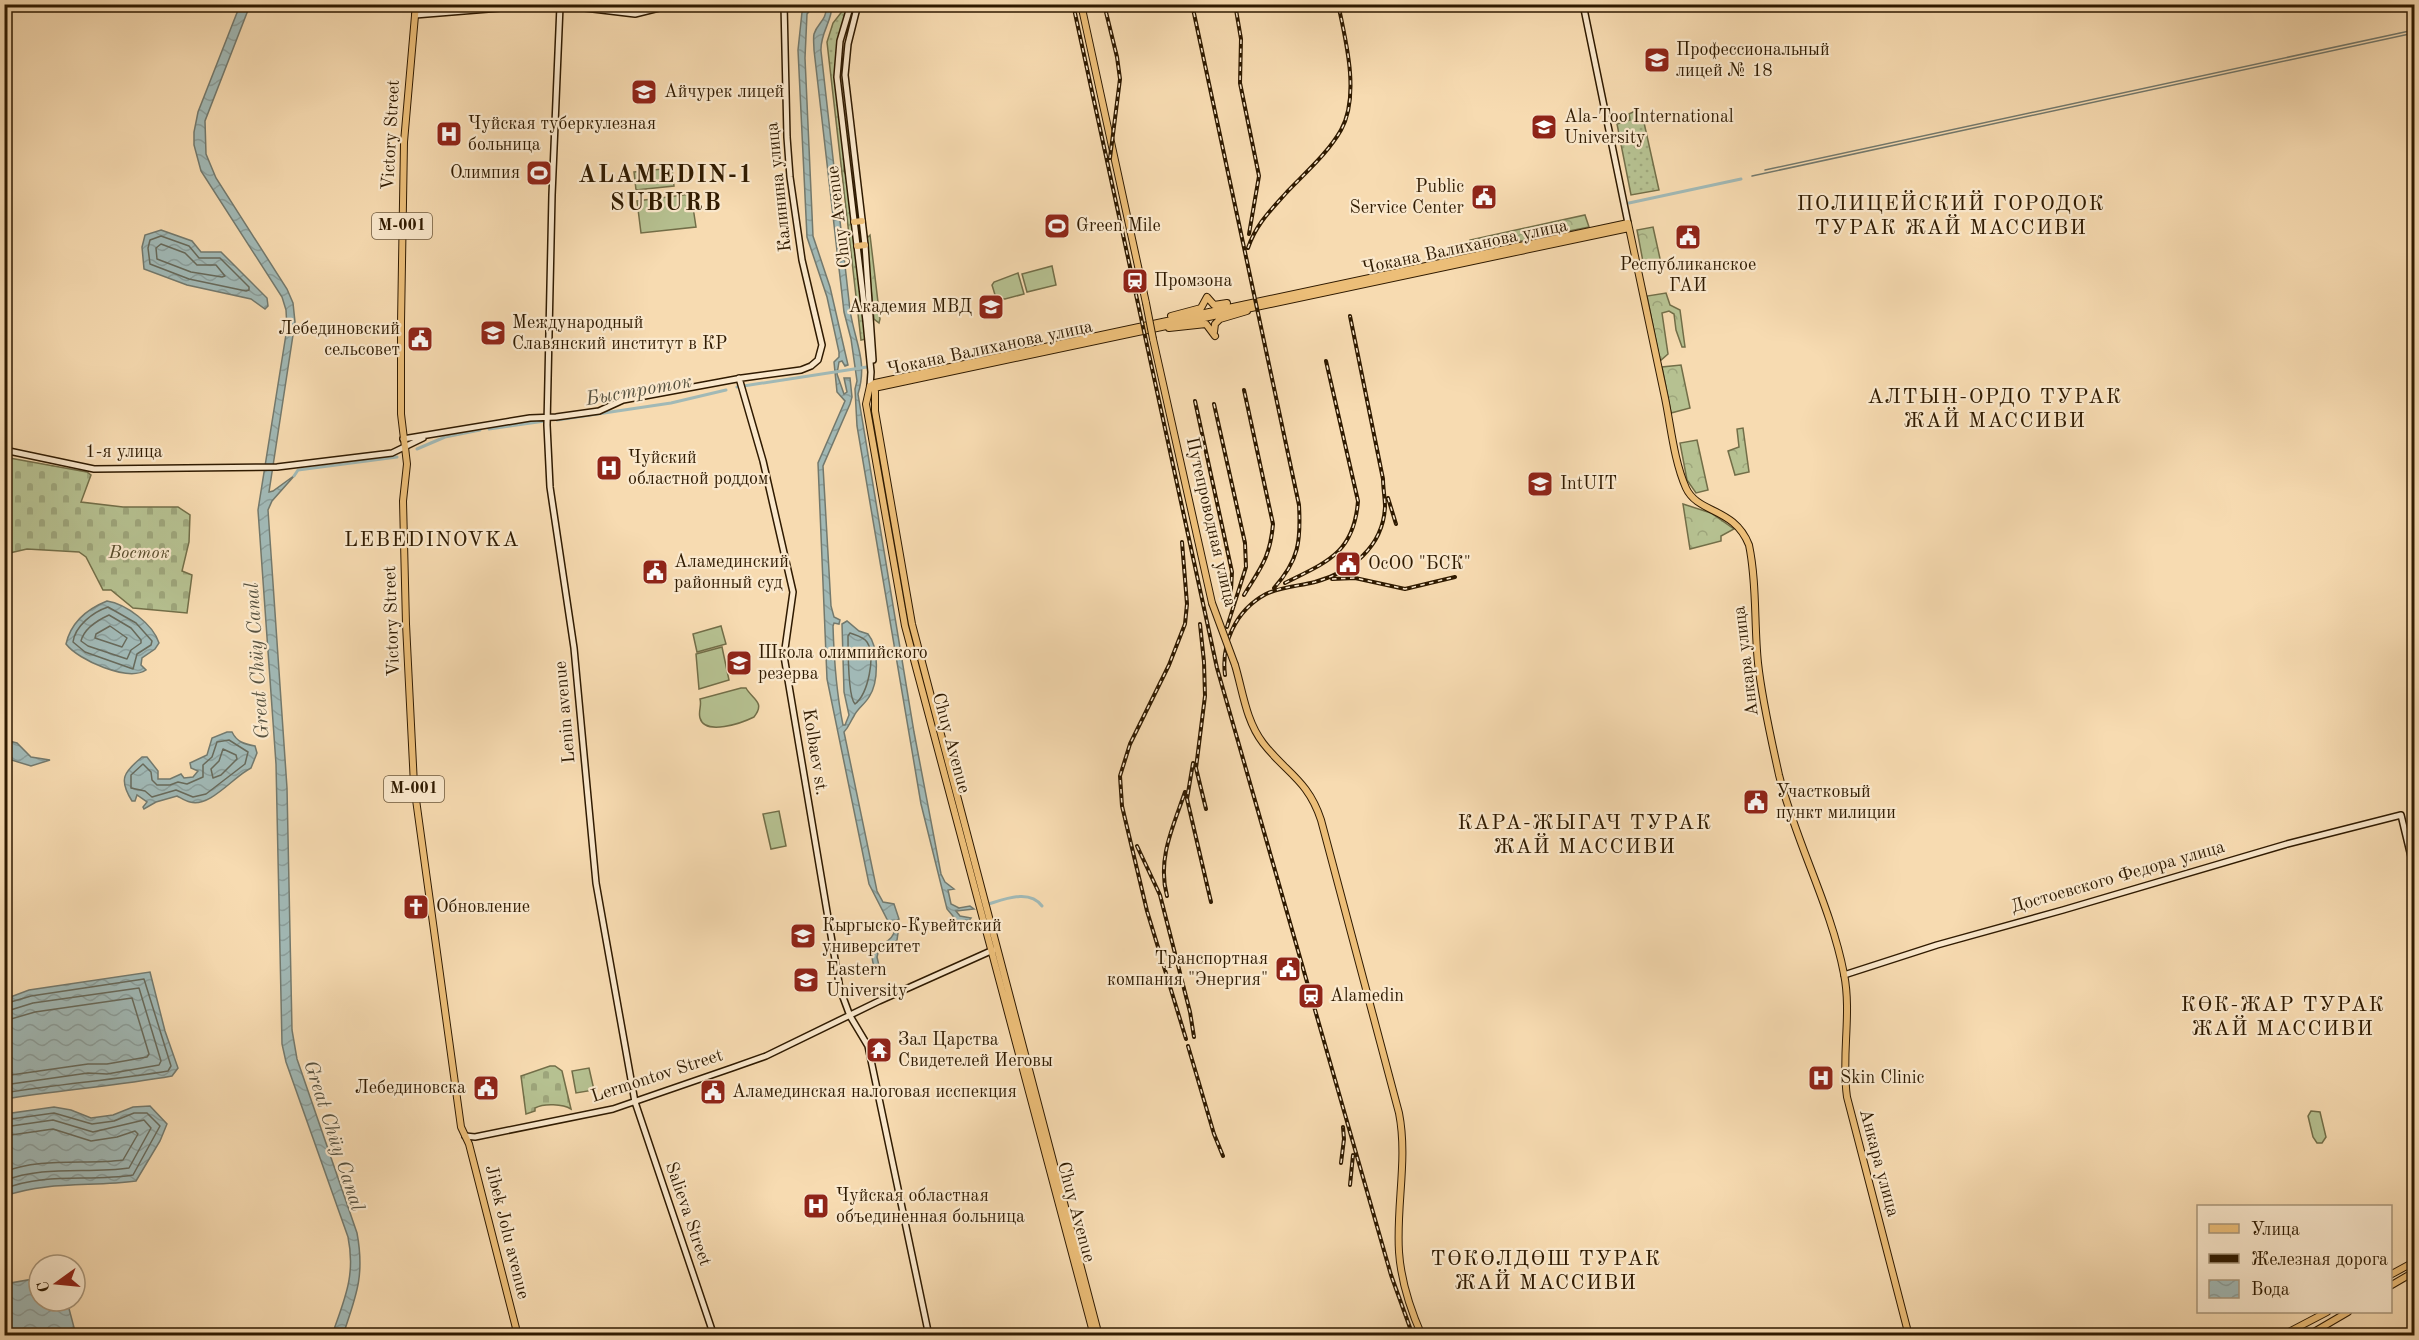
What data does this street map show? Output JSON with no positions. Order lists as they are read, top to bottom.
{
  "streets": {
    "main road": [
      "Victory Street",
      "Калинина улица",
      "Chuy Avenue",
      "М-001",
      "Чокана Валиханова улица",
      "1-я улица",
      "Путепроводная улица",
      "Анкара улица",
      "Lenin avenue",
      "Kolbaev st.",
      "Достоевского Федора улица",
      "Lermontov Street",
      "Salieva Street",
      "Jibek Jolu avenue"
    ]
  },
  "crossings": [
    ["Victory Street", "1-я улица"],
    ["Victory Street", "Jibek Jolu avenue"],
    ["Калинина улица", "Kolbaev st."],
    ["Chuy Avenue", "Чокана Валиханова улица"],
    ["Chuy Avenue", "Lermontov Street"],
    ["Чокана Валиханова улица", "Анкара улица"],
    ["Анкара улица", "Достоевского Федора улица"],
    ["Lenin avenue", "Lermontov Street"],
    ["Lenin avenue", "Salieva Street"],
    ["Kolbaev st.", "Lermontov Street"],
    ["Lermontov Street", "Salieva Street"],
    ["Lermontov Street", "Jibek Jolu avenue"]
  ],
  "districts": [
    "ALAMEDIN-1 SUBURB",
    "ПОЛИЦЕЙСКИЙ ГОРОДОК ТУРАК ЖАЙ МАССИВИ",
    "АЛТЫН-ОРДО ТУРАК ЖАЙ МАССИВИ",
    "LEBEDINOVKA",
    "КАРА-ЖЫГАЧ ТУРАК ЖАЙ МАССИВИ",
    "КӨК-ЖАР ТУРАК ЖАЙ МАССИВИ",
    "ТӨКӨЛДӨШ ТУРАК ЖАЙ МАССИВИ"
  ],
  "water": ["Быстроток", "Great Chüy Canal"],
  "parks": ["Восток"],
  "places": {
    "school or university": [
      "Профессиональный лицей № 18",
      "Айчурек лицей",
      "Ala-Too International University",
      "Академия МВД",
      "Международный Славянский институт в КР",
      "IntUIT",
      "Школа олимпийского резерва",
      "Кыргыско-Кувейтский университет",
      "Eastern University"
    ],
    "hospital": [
      "Чуйская туберкулезная больница",
      "Чуйский областной роддом",
      "Skin Clinic",
      "Чуйская областная объединенная больница"
    ],
    "sports": ["Олимпия", "Green Mile"],
    "public building": [
      "Public Service Center",
      "Республиканское ГАИ",
      "Лебединовский сельсовет",
      "ОсОО \"БСК\"",
      "Аламединский районный суд",
      "Участковый пункт милиции",
      "Транспортная компания \"Энергия\"",
      "Лебединовска",
      "Аламединская налоговая исспекция"
    ],
    "station": ["Промзона", "Alamedin"],
    "church": ["Обновление"],
    "temple": ["Зал Царства Свидетелей Иеговы"]
  },
  "legend": ["Улица", "Железная дорога", "Вода"],
  "north": "left"
}
